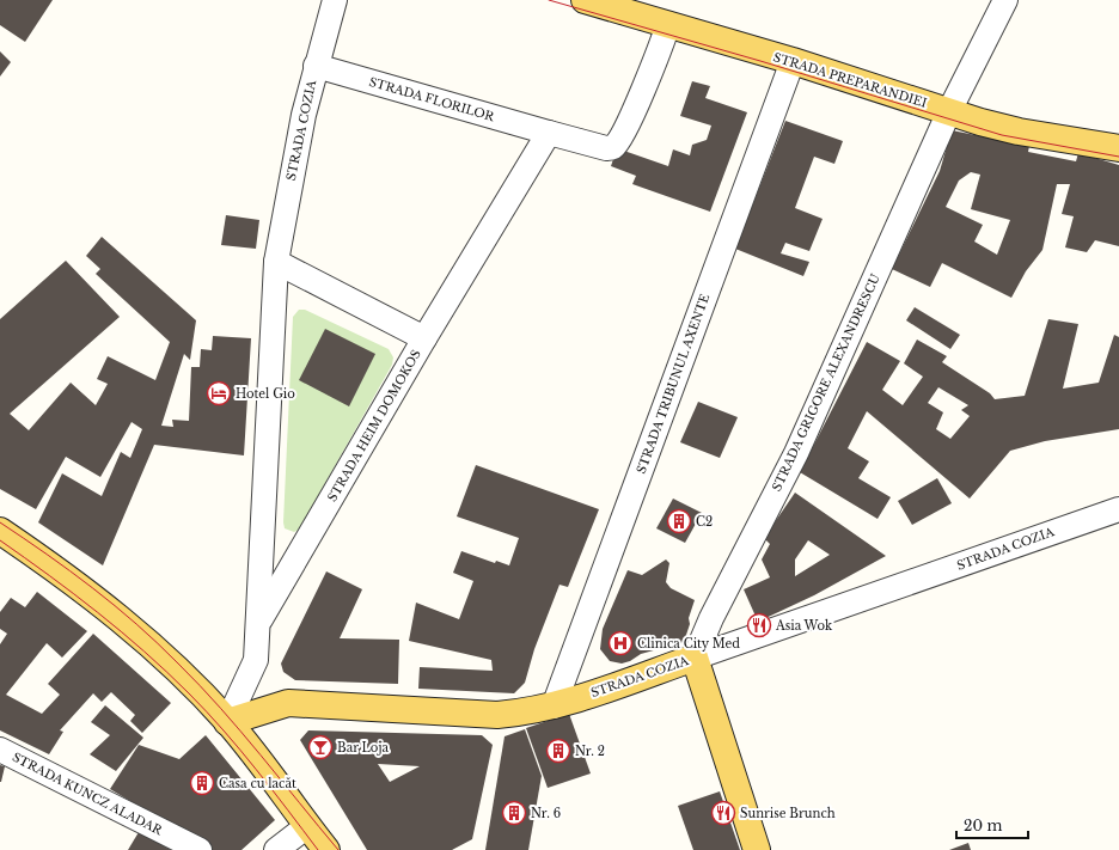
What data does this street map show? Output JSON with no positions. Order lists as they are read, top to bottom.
{
  "streets": {
    "main road": ["STRADA PREPARANDIEI", "STRADA COZIA"],
    "street": [
      "STRADA FLORILOR",
      "STRADA GRIGORE ALEXANDRESCU",
      "STRADA TRIBUNUL AXENTE",
      "STRADA HEIM DOMOKOS",
      "STRADA KUNCZ ALADAR"
    ]
  },
  "crossings": [
    ["STRADA PREPARANDIEI", "STRADA FLORILOR"],
    ["STRADA PREPARANDIEI", "STRADA GRIGORE ALEXANDRESCU"],
    ["STRADA PREPARANDIEI", "STRADA TRIBUNUL AXENTE"],
    ["STRADA FLORILOR", "STRADA COZIA"],
    ["STRADA COZIA", "STRADA GRIGORE ALEXANDRESCU"],
    ["STRADA COZIA", "STRADA TRIBUNUL AXENTE"],
    ["STRADA COZIA", "STRADA HEIM DOMOKOS"]
  ],
  "places": {
    "hotel": ["Hotel Gio"],
    "building": [
      "C2",
      "Nr. 2",
      "Casa cu lacăt",
      "Nr. 6"
    ],
    "restaurant": ["Asia Wok", "Sunrise Brunch"],
    "hospital": ["Clinica City Med"],
    "bar": ["Bar Loja"]
  },
  "scale_bar": "20 m"
}
